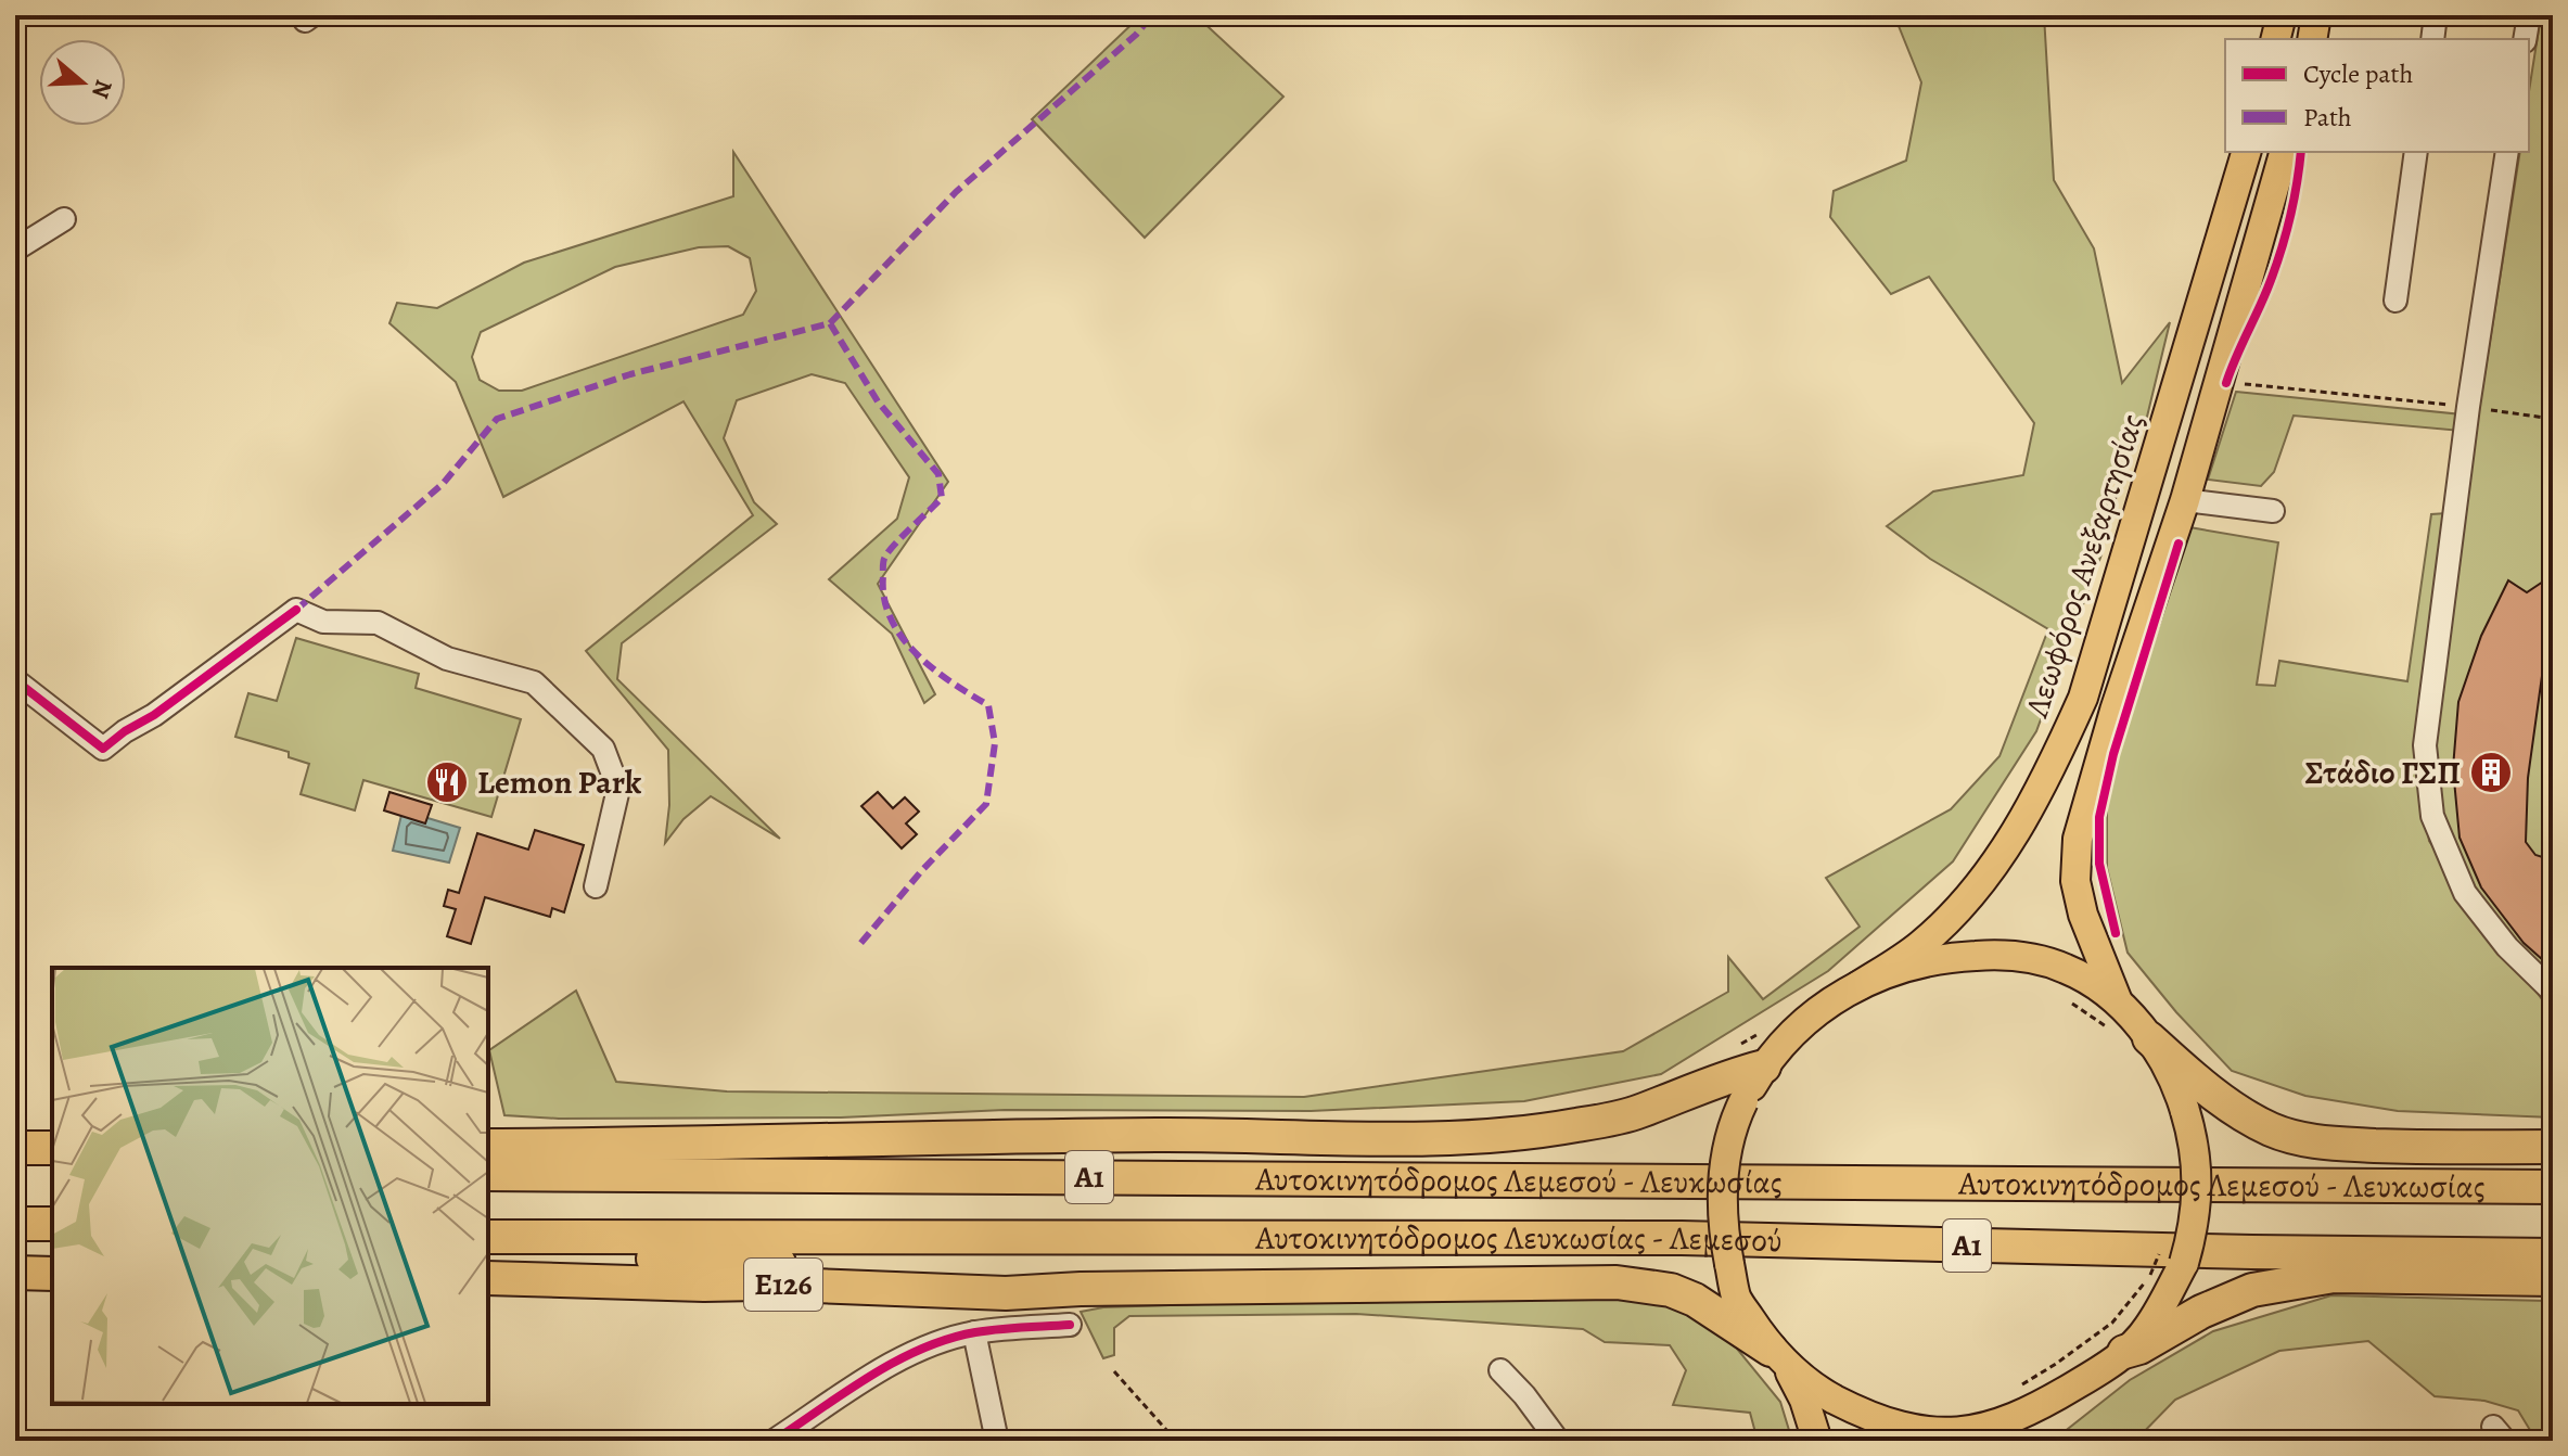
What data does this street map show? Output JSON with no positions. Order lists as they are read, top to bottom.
{
  "streets": {
    "highway": [
      "A1",
      "Αυτοκινητόδρομος Λεμεσού - Λευκωσίας",
      "Αυτοκινητόδρομος Λευκωσίας - Λεμεσού",
      "E126"
    ],
    "main road": ["Λεωφόρος Ανεξαρτησίας"]
  },
  "places": {
    "building": ["Στάδιο ΓΣΠ"],
    "restaurant": ["Lemon Park"]
  },
  "legend": ["Cycle path", "Path"],
  "north": "right"
}
